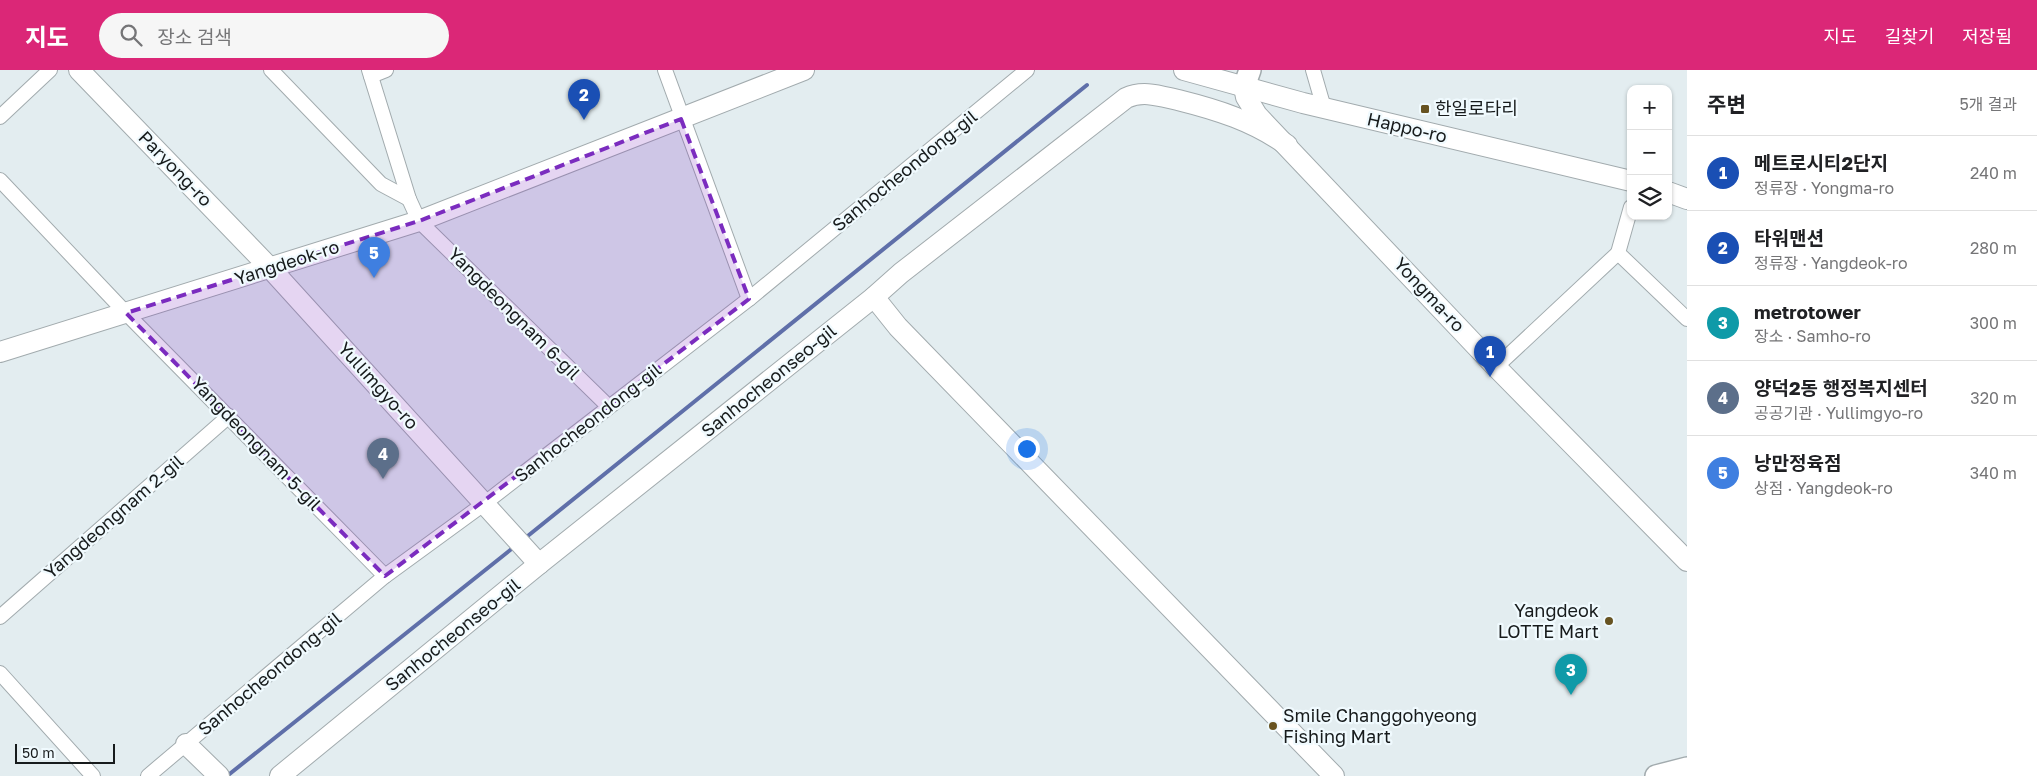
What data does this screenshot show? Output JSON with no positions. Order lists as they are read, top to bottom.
{
  "streets": {
    "main road": [
      "Happo-ro",
      "Paryong-ro",
      "Yangdeok-ro",
      "Yongma-ro",
      "Sanhocheonseo-gil",
      "Yullimgyo-ro"
    ],
    "street": [
      "Sanhocheondong-gil",
      "Yangdeongnam 6-gil",
      "Yangdeongnam 5-gil",
      "Yangdeongnam 2-gil"
    ]
  },
  "crossings": [
    ["Happo-ro", "Yongma-ro"],
    ["Paryong-ro", "Yangdeok-ro"],
    ["Paryong-ro", "Yullimgyo-ro"],
    ["Sanhocheondong-gil", "Yangdeongnam 6-gil"],
    ["Sanhocheondong-gil", "Yullimgyo-ro"],
    ["Sanhocheondong-gil", "Yangdeongnam 5-gil"],
    ["Yangdeok-ro", "Yangdeongnam 6-gil"],
    ["Yangdeok-ro", "Yullimgyo-ro"],
    ["Yangdeok-ro", "Yangdeongnam 5-gil"],
    ["Yongma-ro", "Sanhocheonseo-gil"],
    ["Sanhocheonseo-gil", "Yullimgyo-ro"],
    ["Yangdeongnam 5-gil", "Yangdeongnam 2-gil"]
  ],
  "places": {
    "transit": ["한일로타리"],
    "other": ["Yangdeok LOTTE Mart", "Smile Changgohyeong Fishing Mart"]
  },
  "scale_bar": "50 m",
  "page": {
    "header": "지도",
    "search": "장소 검색",
    "nav": ["지도", "길찾기", "저장됨"],
    "heading": ["주변", "5개 결과"],
    "pins": [
      "2",
      "5",
      "1",
      "4",
      "3"
    ],
    "map_buttons": ["+", "−"],
    "list": [
      {
        "mark": "1",
        "name": "메트로시티2단지",
        "note": "정류장 · Yongma-ro",
        "value": "240 m"
      },
      {
        "mark": "2",
        "name": "타워맨션",
        "note": "정류장 · Yangdeok-ro",
        "value": "280 m"
      },
      {
        "mark": "3",
        "name": "metrotower",
        "note": "장소 · Samho-ro",
        "value": "300 m"
      },
      {
        "mark": "4",
        "name": "양덕2동 행정복지센터",
        "note": "공공기관 · Yullimgyo-ro",
        "value": "320 m"
      },
      {
        "mark": "5",
        "name": "낭만정육점",
        "note": "상점 · Yangdeok-ro",
        "value": "340 m"
      }
    ],
    "scale": "50 m"
  }
}
